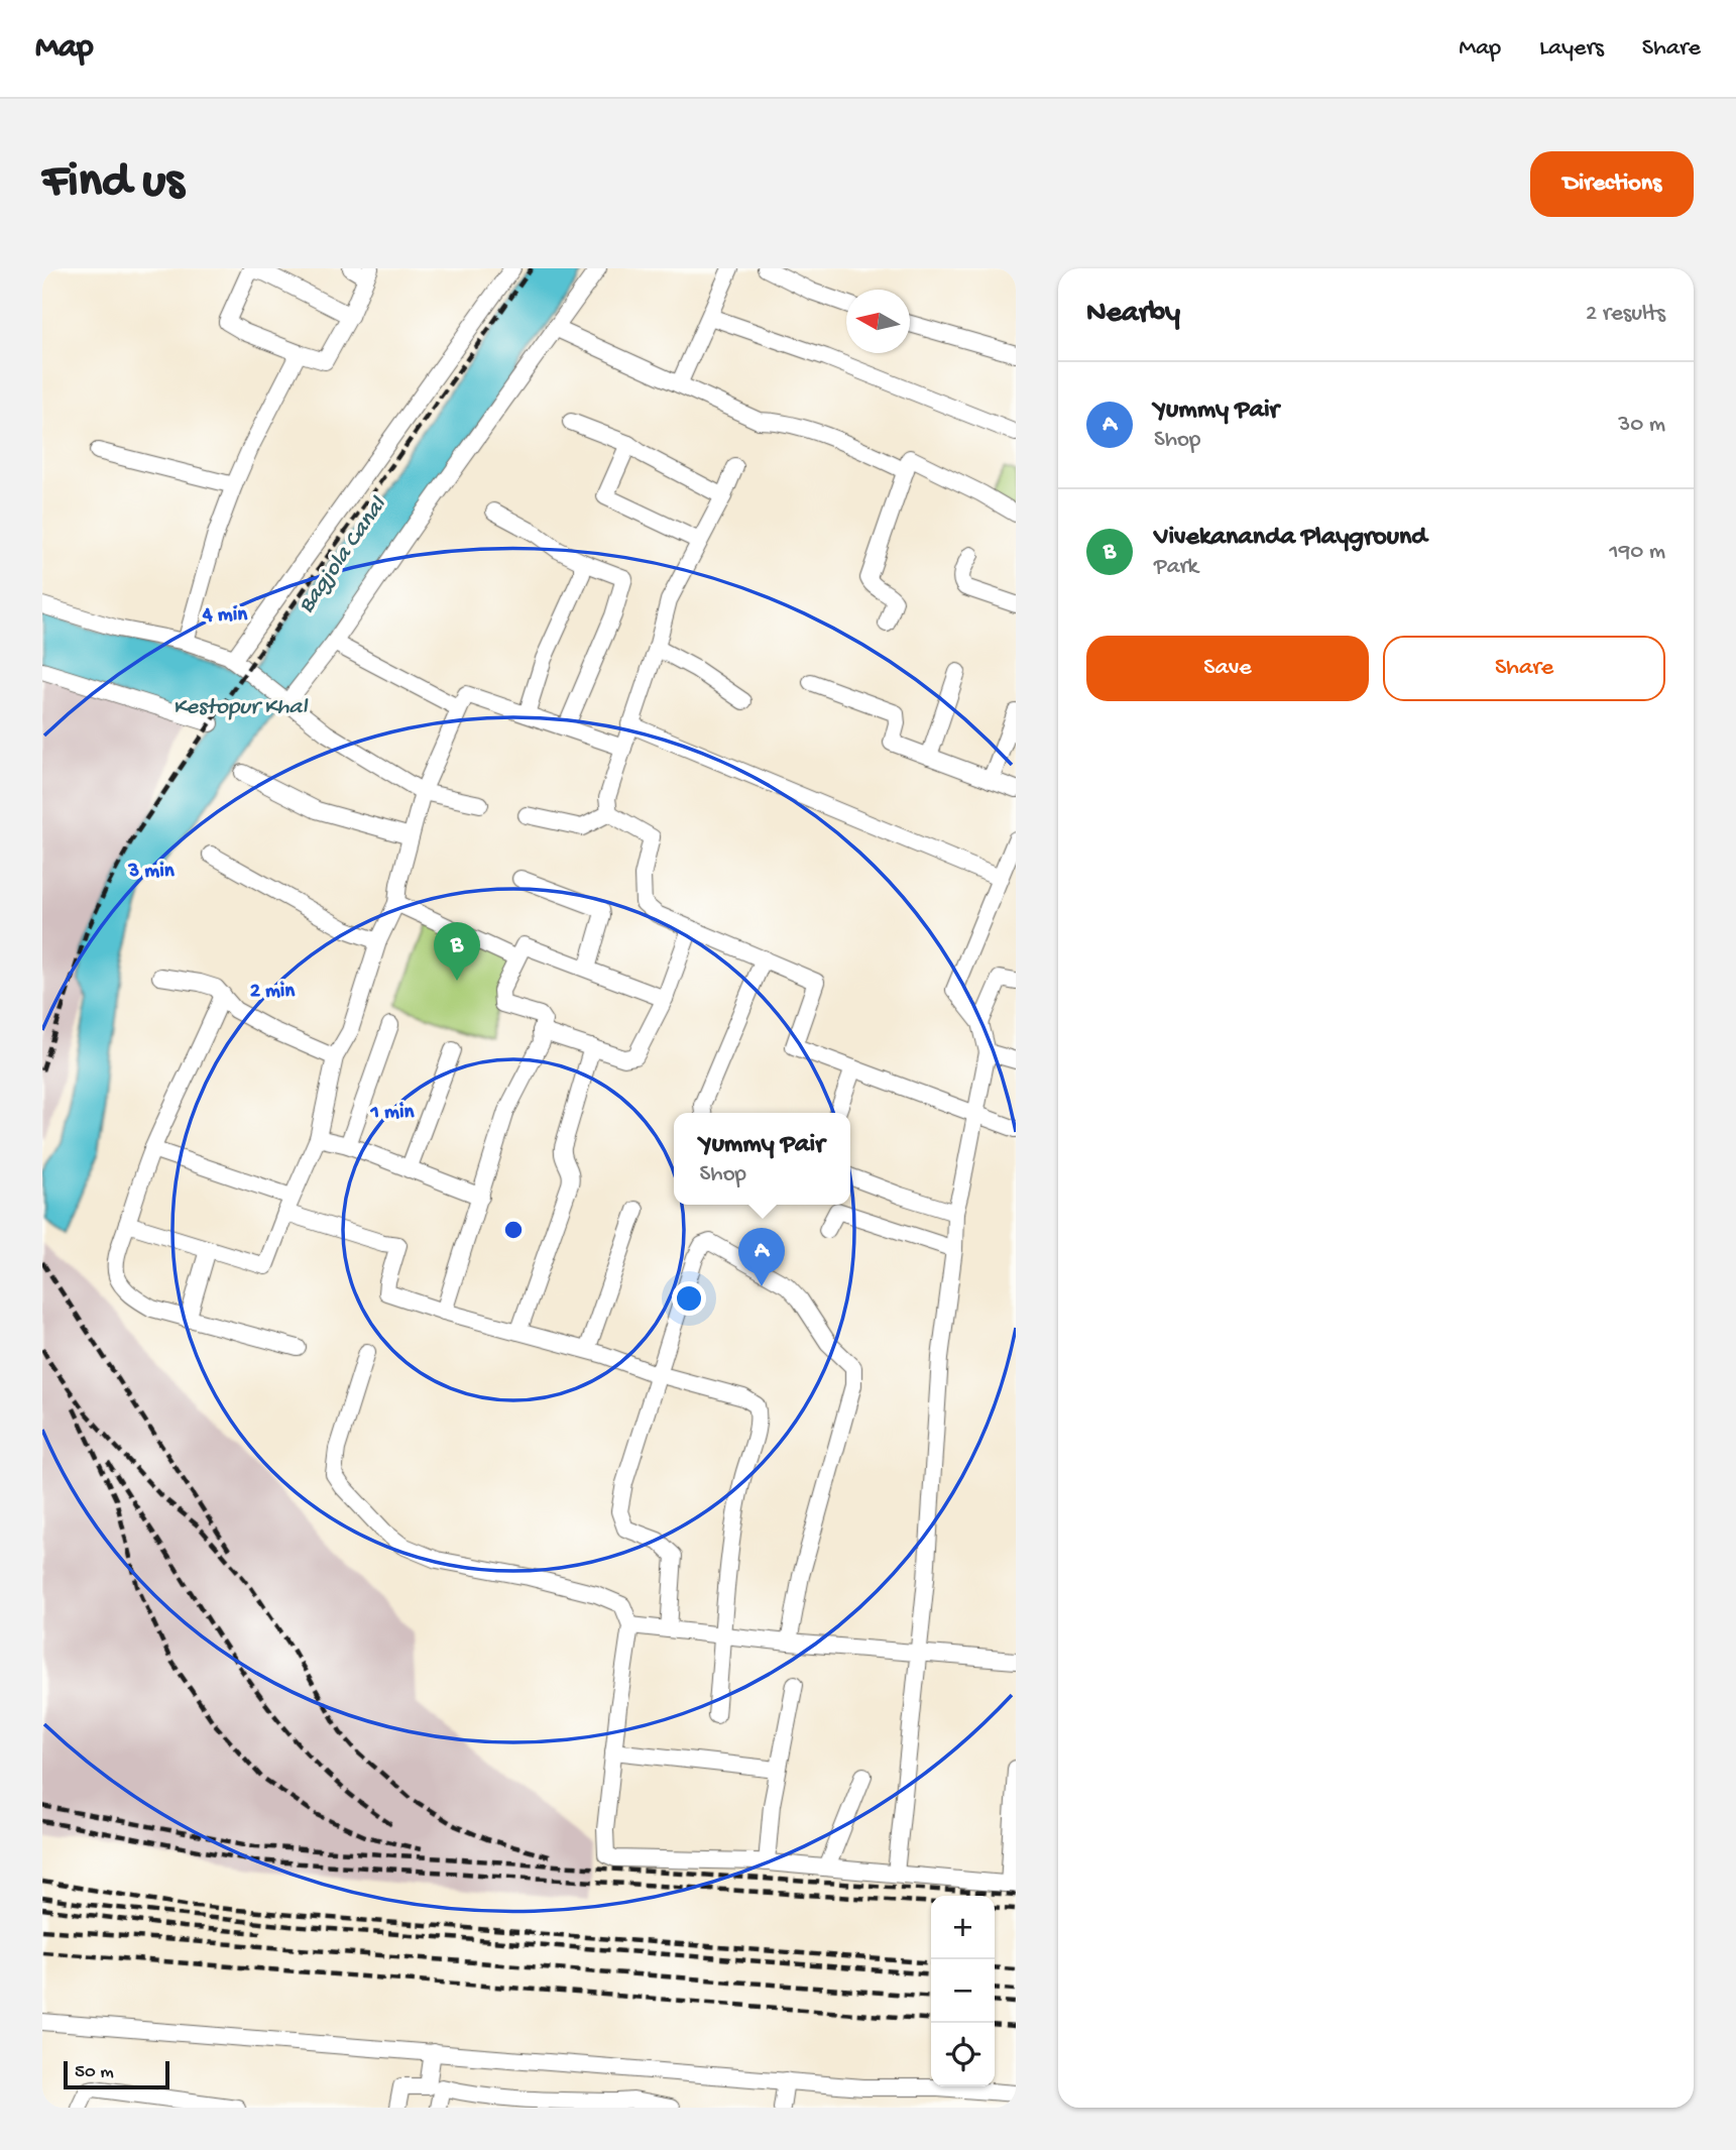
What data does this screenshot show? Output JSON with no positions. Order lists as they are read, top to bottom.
{
  "water": ["Bagjola Canal", "Kestopur Khal"],
  "scale_bar": "50 m",
  "north": "left",
  "page": {
    "header": "Map",
    "nav": ["Map", "Layers", "Share"],
    "buttons": [
      "Directions",
      ["Save", "Share"]
    ],
    "title": "Find us",
    "heading": ["Nearby", "2 results"],
    "list": [
      {
        "mark": "A",
        "name": "Yummy Pair",
        "note": "Shop",
        "value": "30 m"
      },
      {
        "mark": "B",
        "name": "Vivekananda Playground",
        "note": "Park",
        "value": "190 m"
      }
    ],
    "pins": ["B", "A"],
    "popup": ["Yummy Pair", "Shop"],
    "map_buttons": ["+", "−"],
    "scale": "50 m"
  },
  "rings": [
    "4 min",
    "3 min",
    "2 min",
    "1 min"
  ]
}
